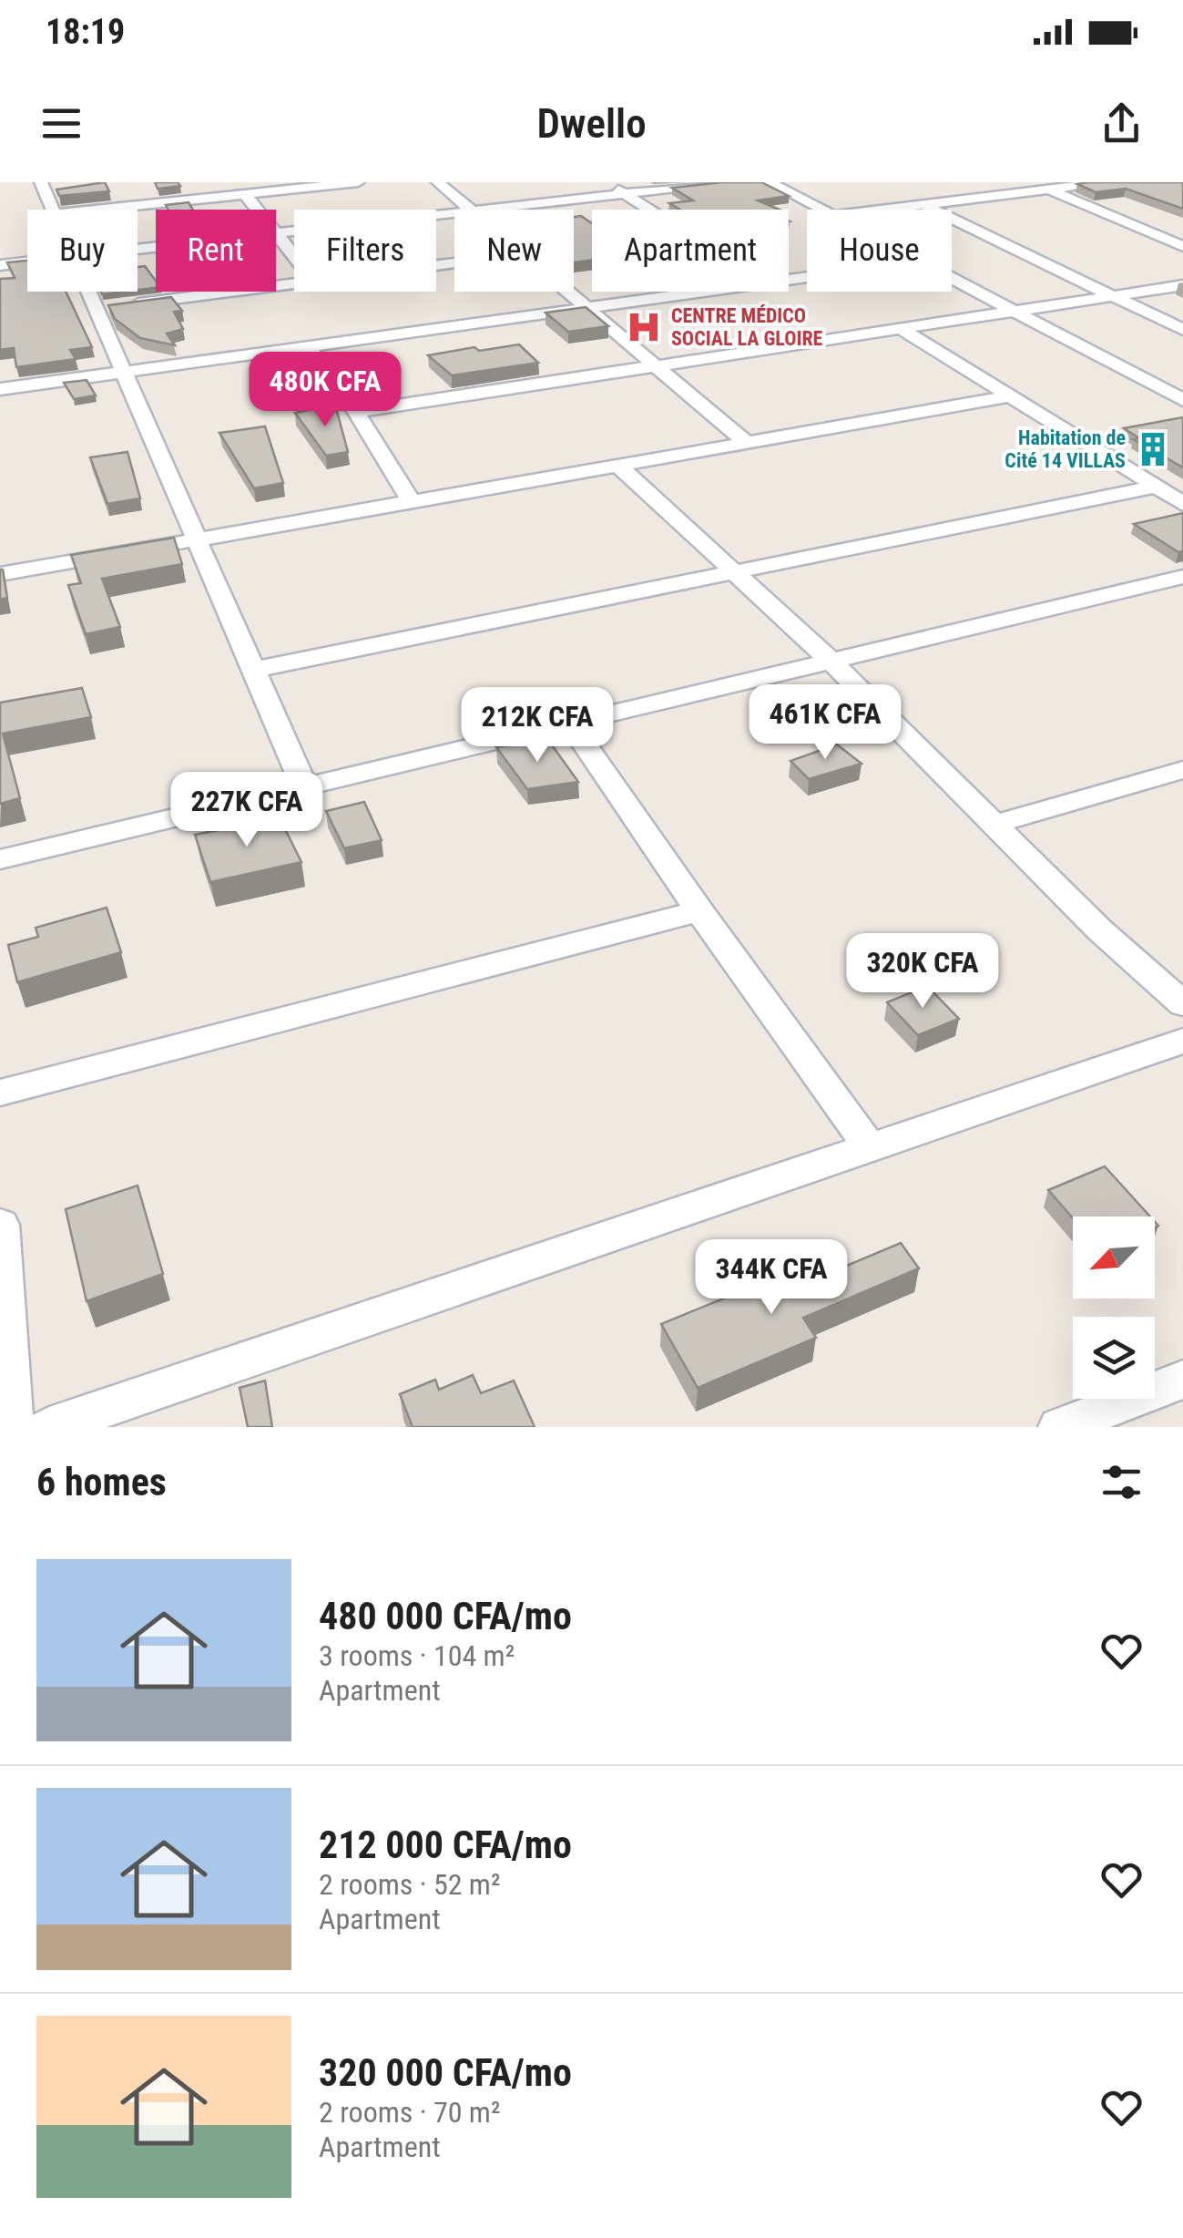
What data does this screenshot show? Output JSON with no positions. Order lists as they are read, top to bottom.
{
  "places": {
    "hospital": ["CENTRE MÉDICO SOCIAL LA GLOIRE"],
    "building": ["Habitation de Cité 14 VILLAS"]
  },
  "north": "bottom left",
  "page": {
    "status": "18:19",
    "header": "Dwello",
    "chip": [
      "Buy",
      "Rent",
      "Filters",
      "New",
      "Apartment",
      "House"
    ],
    "price": [
      "480K CFA",
      "461K CFA",
      "212K CFA",
      "227K CFA",
      "320K CFA",
      "344K CFA"
    ],
    "heading": "6 homes",
    "list": [
      {
        "name": "480 000 CFA/mo",
        "note": "3 rooms · 104 m² · Apartment"
      },
      {
        "name": "212 000 CFA/mo",
        "note": "2 rooms · 52 m² · Apartment"
      },
      {
        "name": "320 000 CFA/mo",
        "note": "2 rooms · 70 m² · Apartment"
      }
    ]
  }
}
